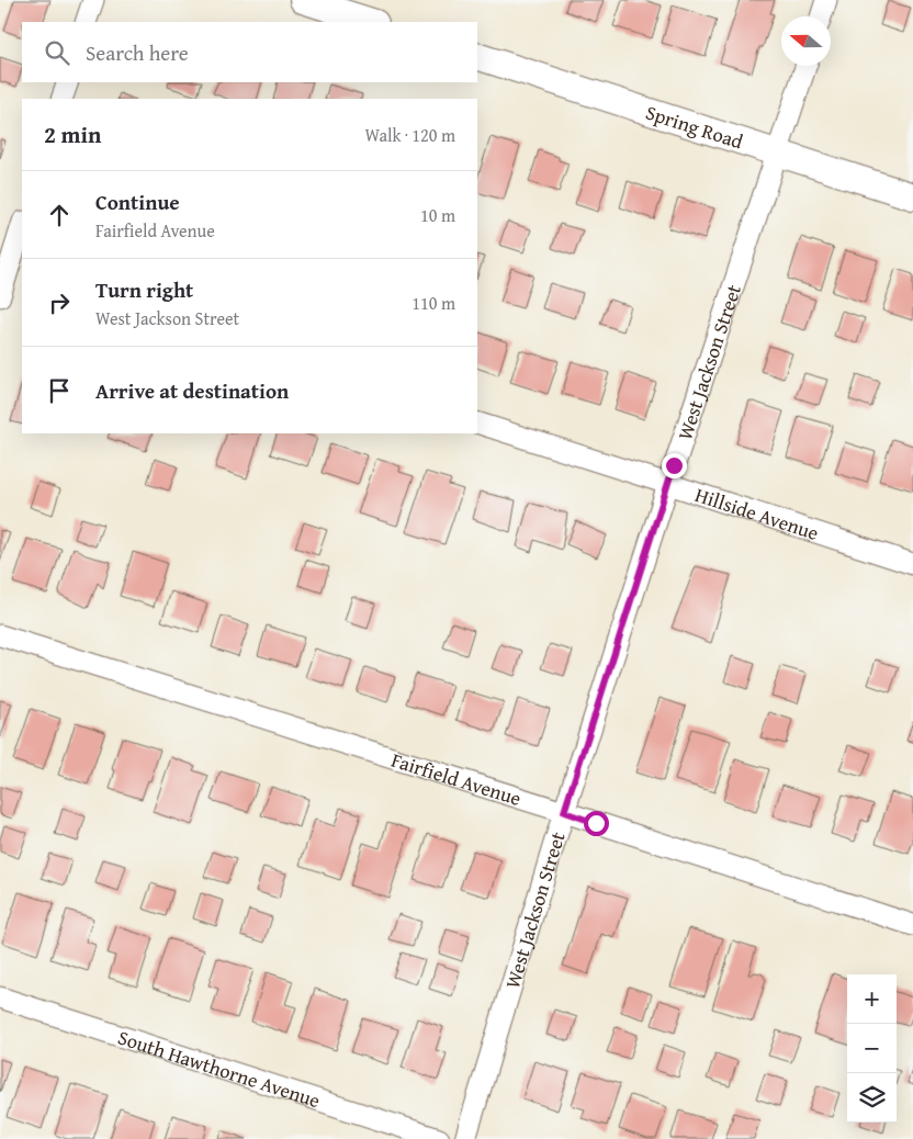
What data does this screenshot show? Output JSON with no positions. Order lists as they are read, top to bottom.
{
  "streets": {
    "street": [
      "Spring Road",
      "West Jackson Street",
      "Hillside Avenue",
      "Fairfield Avenue",
      "South Hawthorne Avenue"
    ]
  },
  "crossings": [
    ["Spring Road", "West Jackson Street"],
    ["West Jackson Street", "Hillside Avenue"],
    ["West Jackson Street", "Fairfield Avenue"]
  ],
  "north": "left",
  "page": {
    "search": "Search here",
    "heading": ["2 min", "Walk · 120 m"],
    "list": [
      ["Continue", "Fairfield Avenue", "10 m"],
      ["Turn right", "West Jackson Street", "110 m"],
      "Arrive at destination"
    ],
    "map_buttons": ["+", "−"]
  }
}
